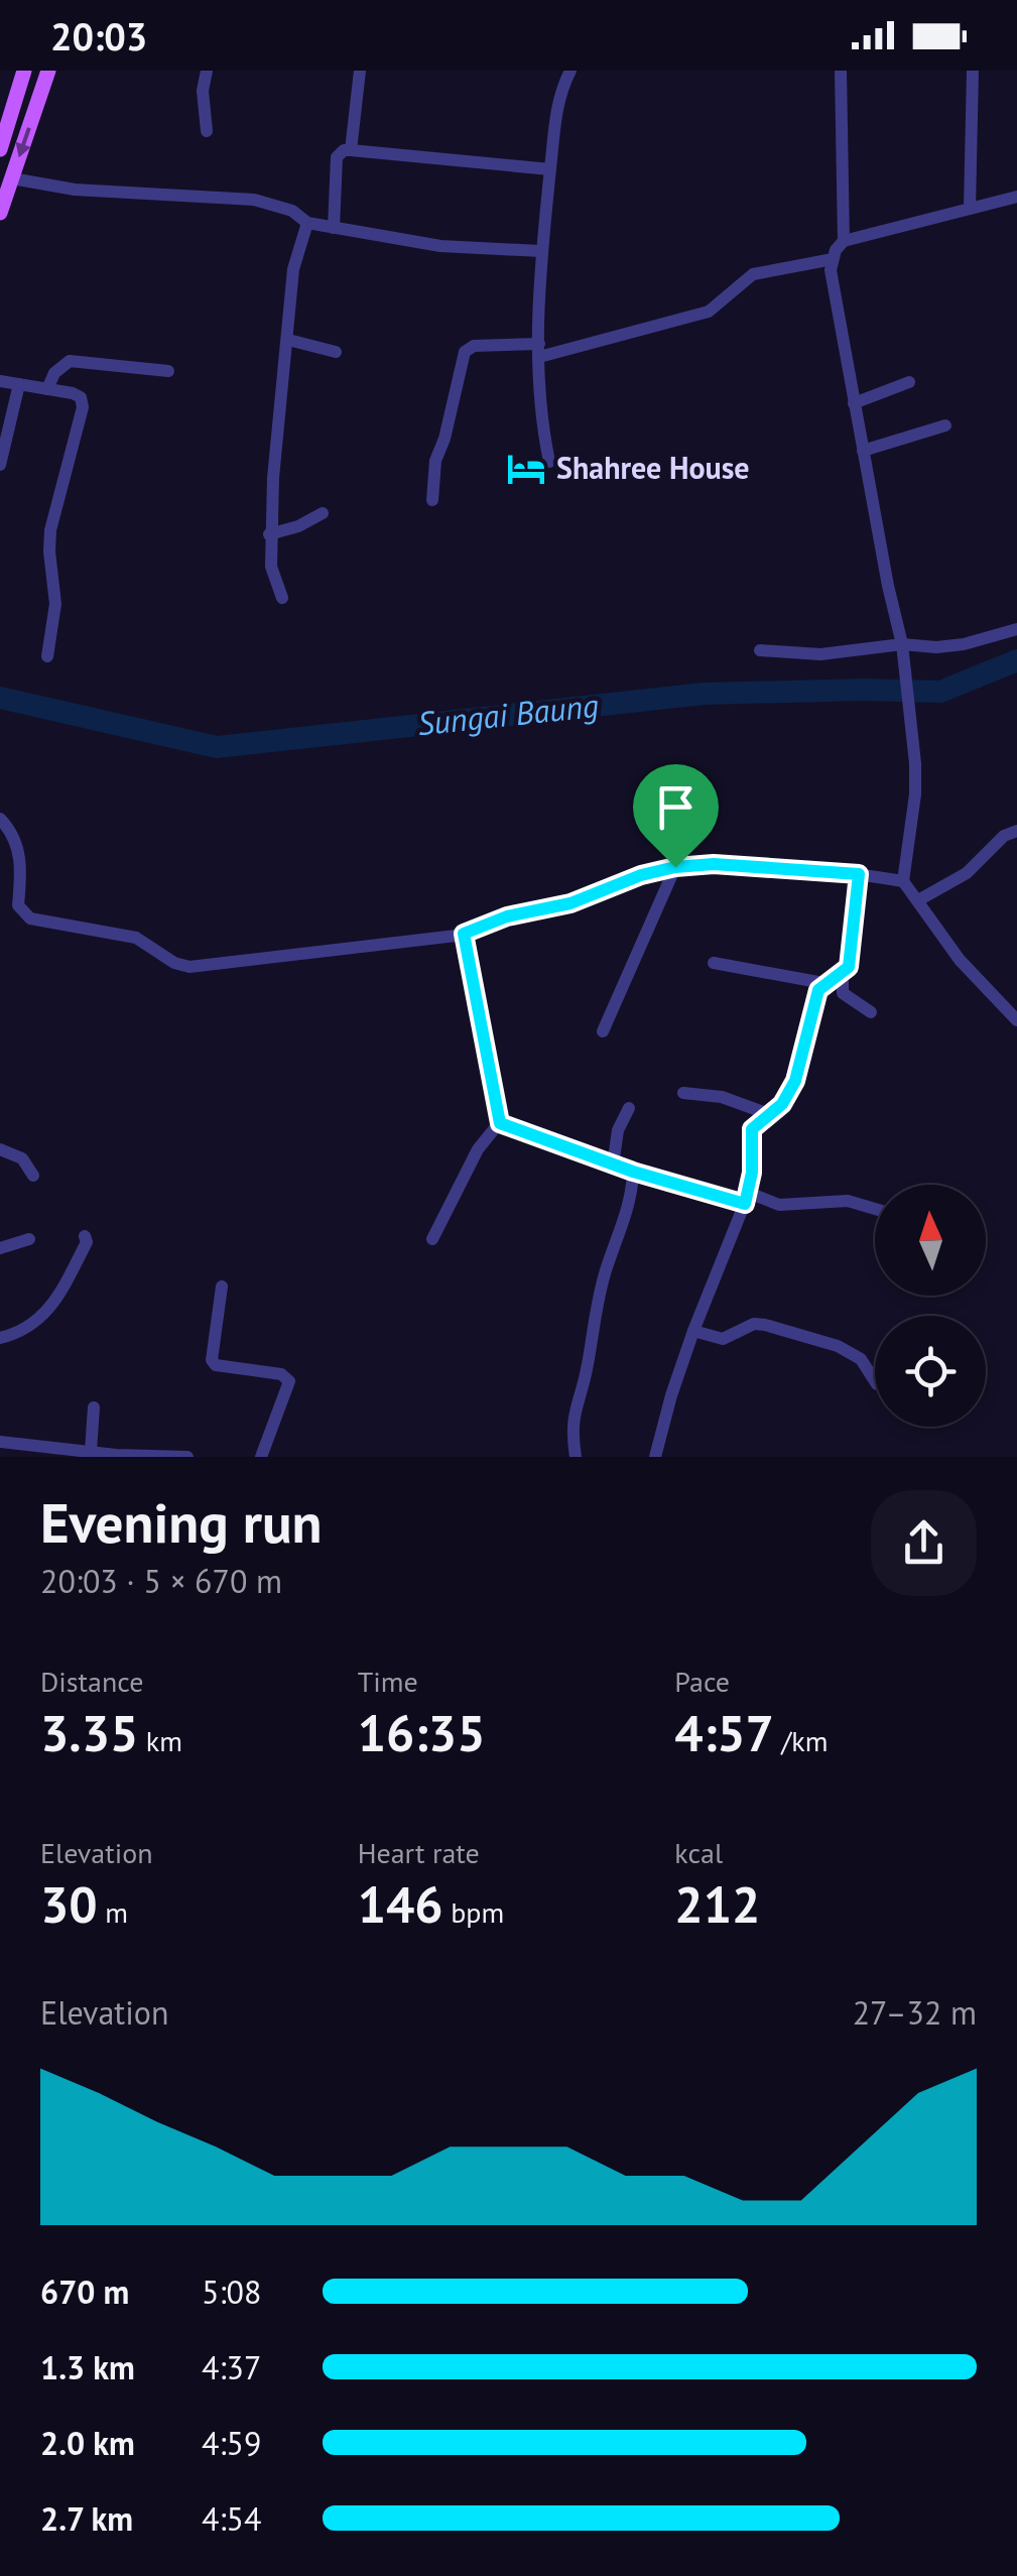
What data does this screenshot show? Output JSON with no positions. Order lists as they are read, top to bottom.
{
  "water": ["Sungai Baung"],
  "places": {
    "hotel": ["Shahree House"]
  },
  "north": "top",
  "page": {
    "status": "20:03",
    "heading": ["Evening run", "20:03 · 5 × 670 m"],
    "stats": [
      ["Distance", "3.35 km"],
      ["Time", "16:35"],
      ["Pace", "4:57 /km"],
      ["Elevation", "30 m"],
      ["Heart rate", "146 bpm"],
      ["kcal", "212"]
    ],
    "chart": ["Elevation", "27–32 m"],
    "list": [
      {
        "name": "670 m",
        "note": "5:08"
      },
      {
        "name": "1.3 km",
        "note": "4:37"
      },
      {
        "name": "2.0 km",
        "note": "4:59"
      },
      {
        "name": "2.7 km",
        "note": "4:54"
      }
    ]
  }
}
